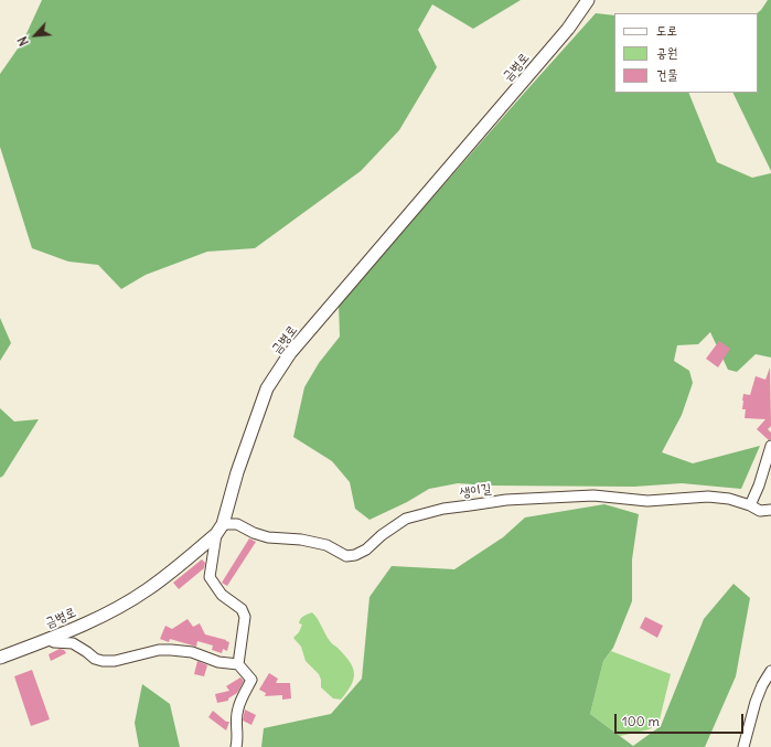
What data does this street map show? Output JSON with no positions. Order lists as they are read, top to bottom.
{
  "streets": {
    "street": ["금병로", "생이길"]
  },
  "crossings": [
    ["금병로", "생이길"]
  ],
  "legend": ["도로", "공원", "건물"],
  "scale_bar": "100 m",
  "north": "bottom left"
}
